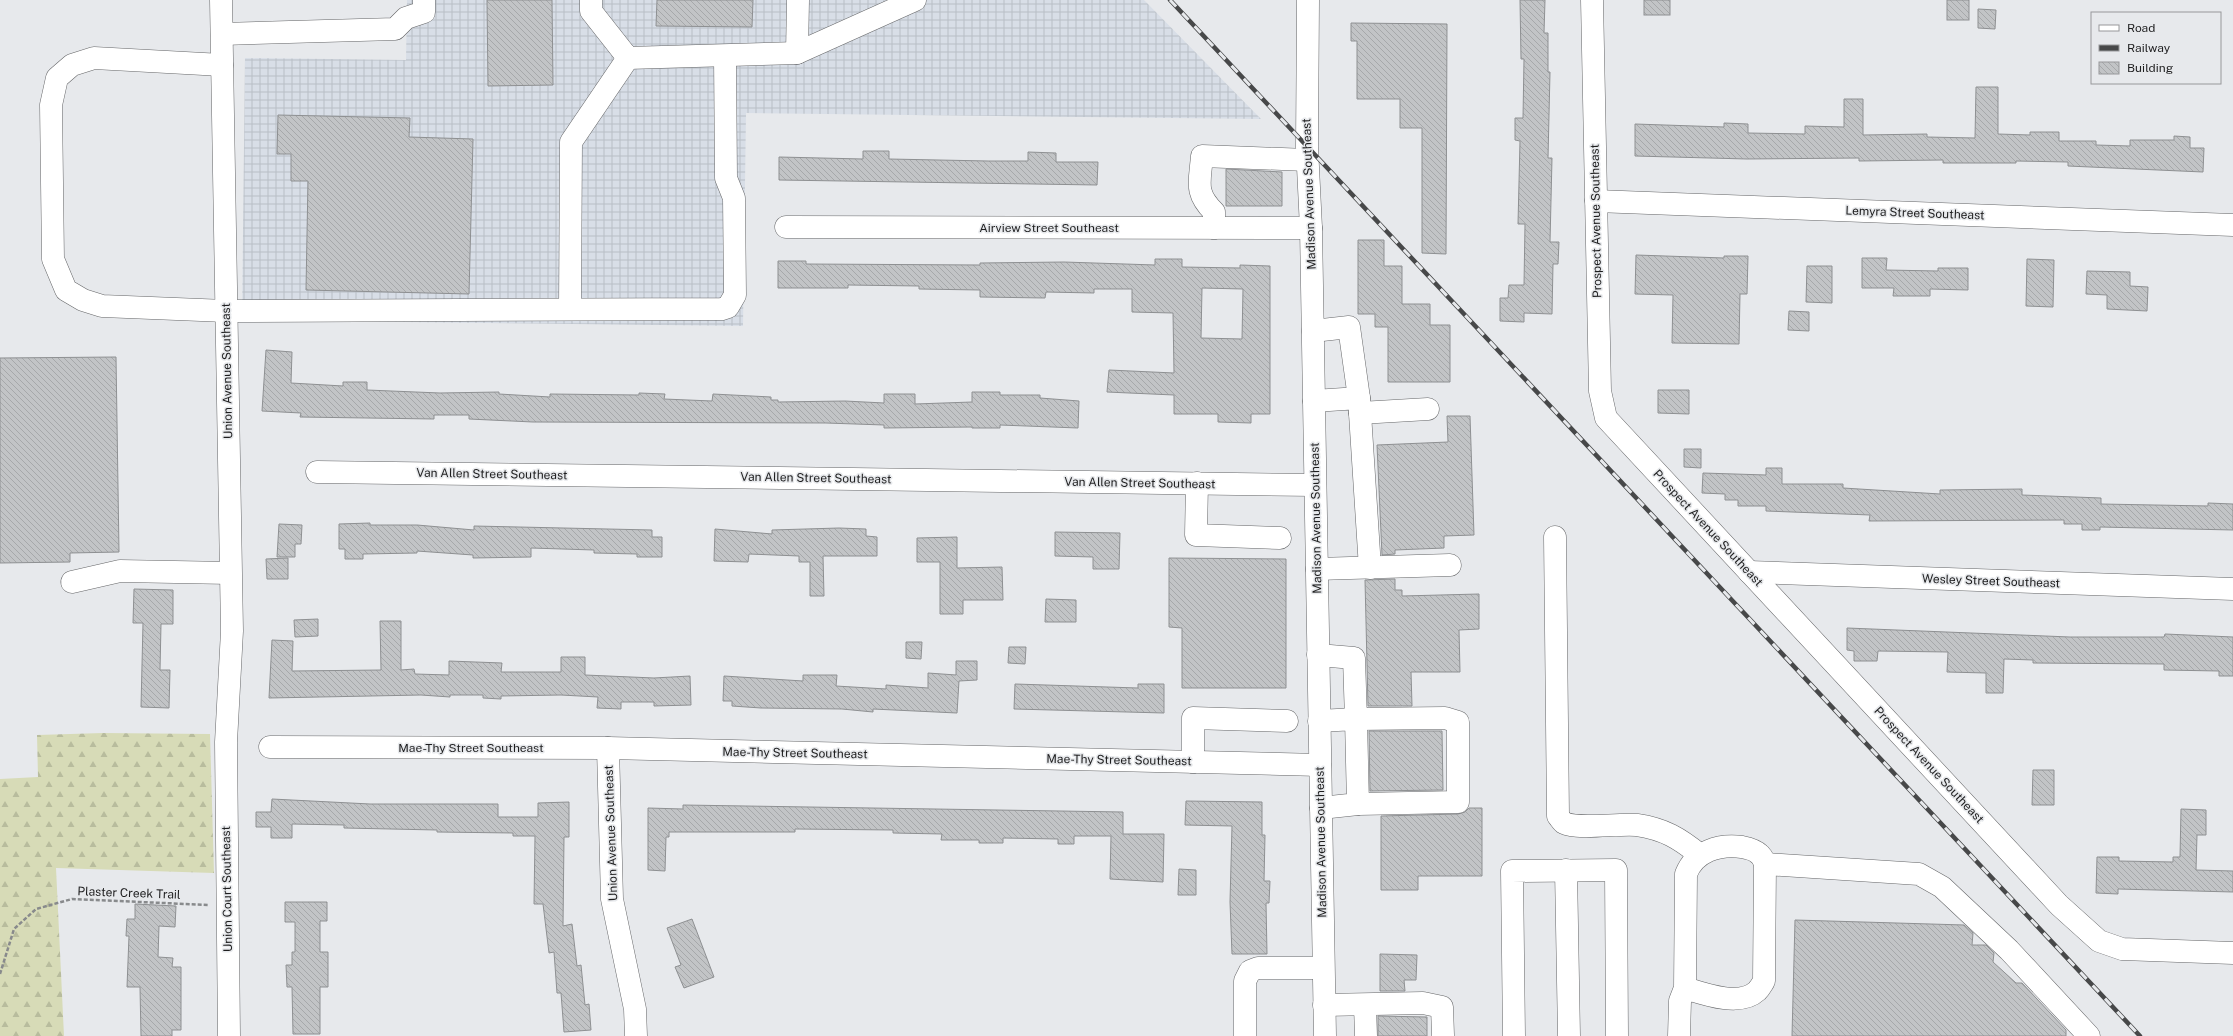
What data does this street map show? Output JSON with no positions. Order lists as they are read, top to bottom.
{
  "streets": {
    "street": [
      "Madison Avenue Southeast",
      "Lemyra Street Southeast",
      "Prospect Avenue Southeast",
      "Airview Street Southeast",
      "Union Avenue Southeast",
      "Van Allen Street Southeast",
      "Wesley Street Southeast",
      "Mae-Thy Street Southeast",
      "Union Court Southeast"
    ],
    "path": ["Plaster Creek Trail"]
  },
  "crossings": [
    ["Madison Avenue Southeast", "Airview Street Southeast"],
    ["Madison Avenue Southeast", "Van Allen Street Southeast"],
    ["Madison Avenue Southeast", "Mae-Thy Street Southeast"],
    ["Lemyra Street Southeast", "Prospect Avenue Southeast"],
    ["Prospect Avenue Southeast", "Wesley Street Southeast"],
    ["Union Avenue Southeast", "Mae-Thy Street Southeast"],
    ["Union Avenue Southeast", "Union Court Southeast"],
    ["Union Court Southeast", "Plaster Creek Trail"]
  ],
  "legend": ["Road", "Railway", "Building"]
}
